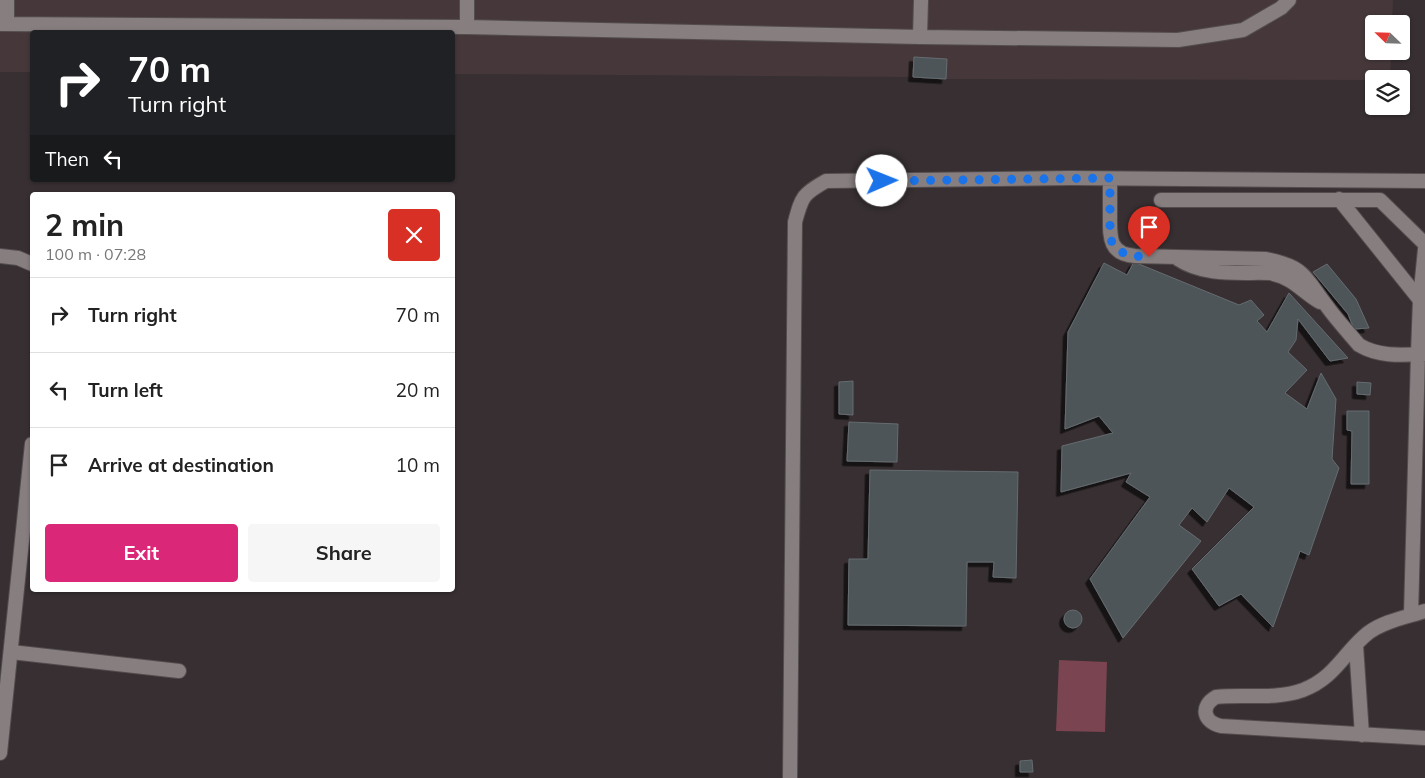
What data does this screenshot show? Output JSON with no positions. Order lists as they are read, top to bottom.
{
  "north": "top left",
  "page": {
    "turn": ["70 m", "Turn right"],
    "then": "Then",
    "heading": ["2 min", "100 m · 07:28"],
    "list": [
      {
        "name": "Turn right",
        "value": "70 m"
      },
      {
        "name": "Turn left",
        "value": "20 m"
      },
      {
        "name": "Arrive at destination",
        "value": "10 m"
      }
    ],
    "buttons": ["Exit", "Share"]
  }
}
